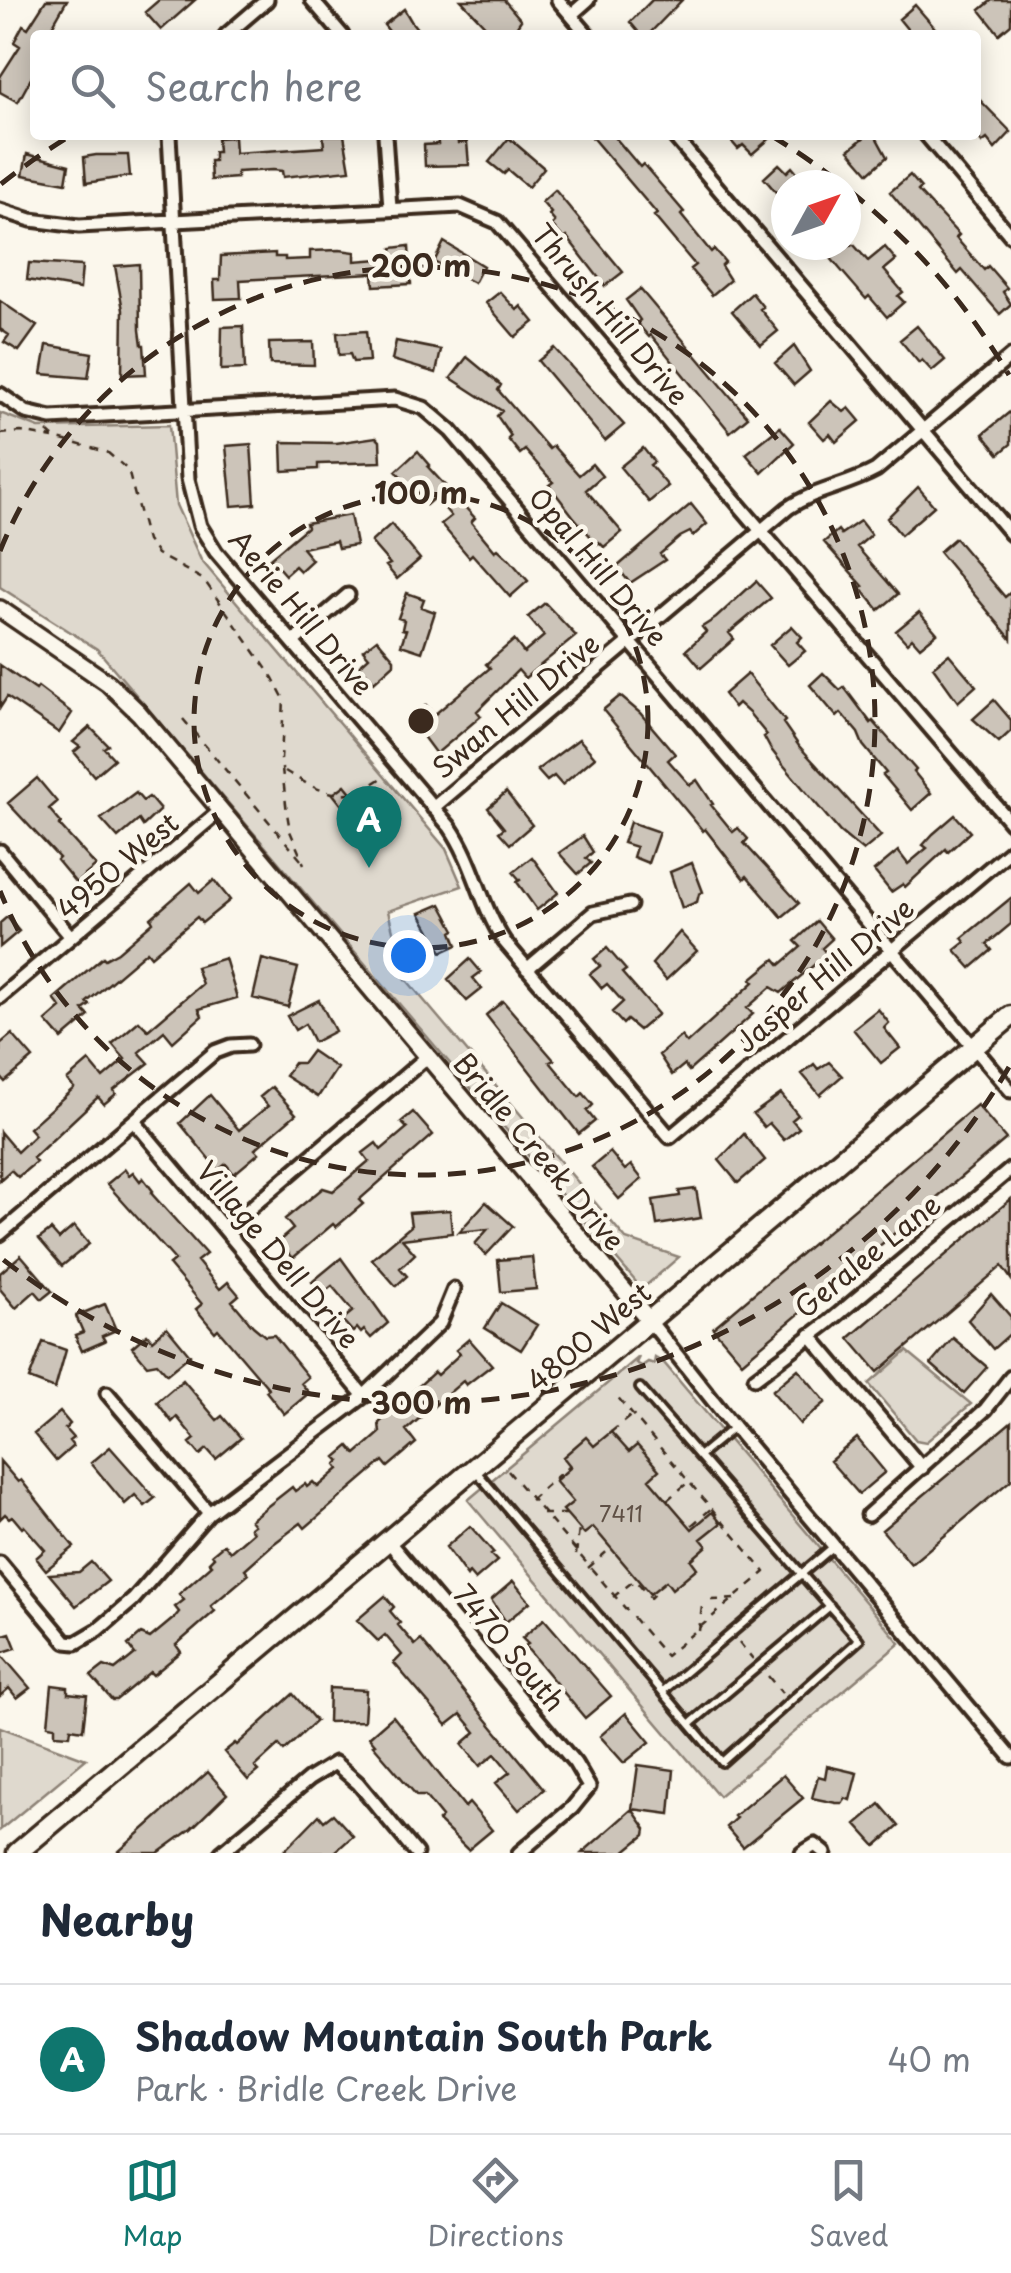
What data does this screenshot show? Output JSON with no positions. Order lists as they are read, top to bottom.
{
  "streets": {
    "main road": ["4800 West"],
    "street": [
      "Thrush Hill Drive",
      "Opal Hill Drive",
      "Aerie Hill Drive",
      "Swan Hill Drive",
      "4950 West",
      "Jasper Hill Drive",
      "Bridle Creek Drive",
      "Village Dell Drive",
      "Geralee Lane",
      "7470 South"
    ]
  },
  "crossings": [
    ["Thrush Hill Drive", "Aerie Hill Drive"],
    ["Thrush Hill Drive", "Swan Hill Drive"],
    ["Opal Hill Drive", "Aerie Hill Drive"],
    ["Opal Hill Drive", "Swan Hill Drive"],
    ["Opal Hill Drive", "Jasper Hill Drive"],
    ["Opal Hill Drive", "4800 West"],
    ["Aerie Hill Drive", "Swan Hill Drive"],
    ["Aerie Hill Drive", "Jasper Hill Drive"],
    ["4950 West", "Bridle Creek Drive"],
    ["Bridle Creek Drive", "4800 West"],
    ["4800 West", "7470 South"]
  ],
  "house_numbers": ["7411"],
  "north": "top right",
  "page": {
    "search": "Search here",
    "pins": "A",
    "heading": "Nearby",
    "list": [
      {
        "mark": "A",
        "name": "Shadow Mountain South Park",
        "note": "Park · Bridle Creek Drive",
        "value": "40 m"
      }
    ],
    "nav": ["Map", "Directions", "Saved"]
  },
  "rings": ["200 m", "100 m", "300 m"]
}
